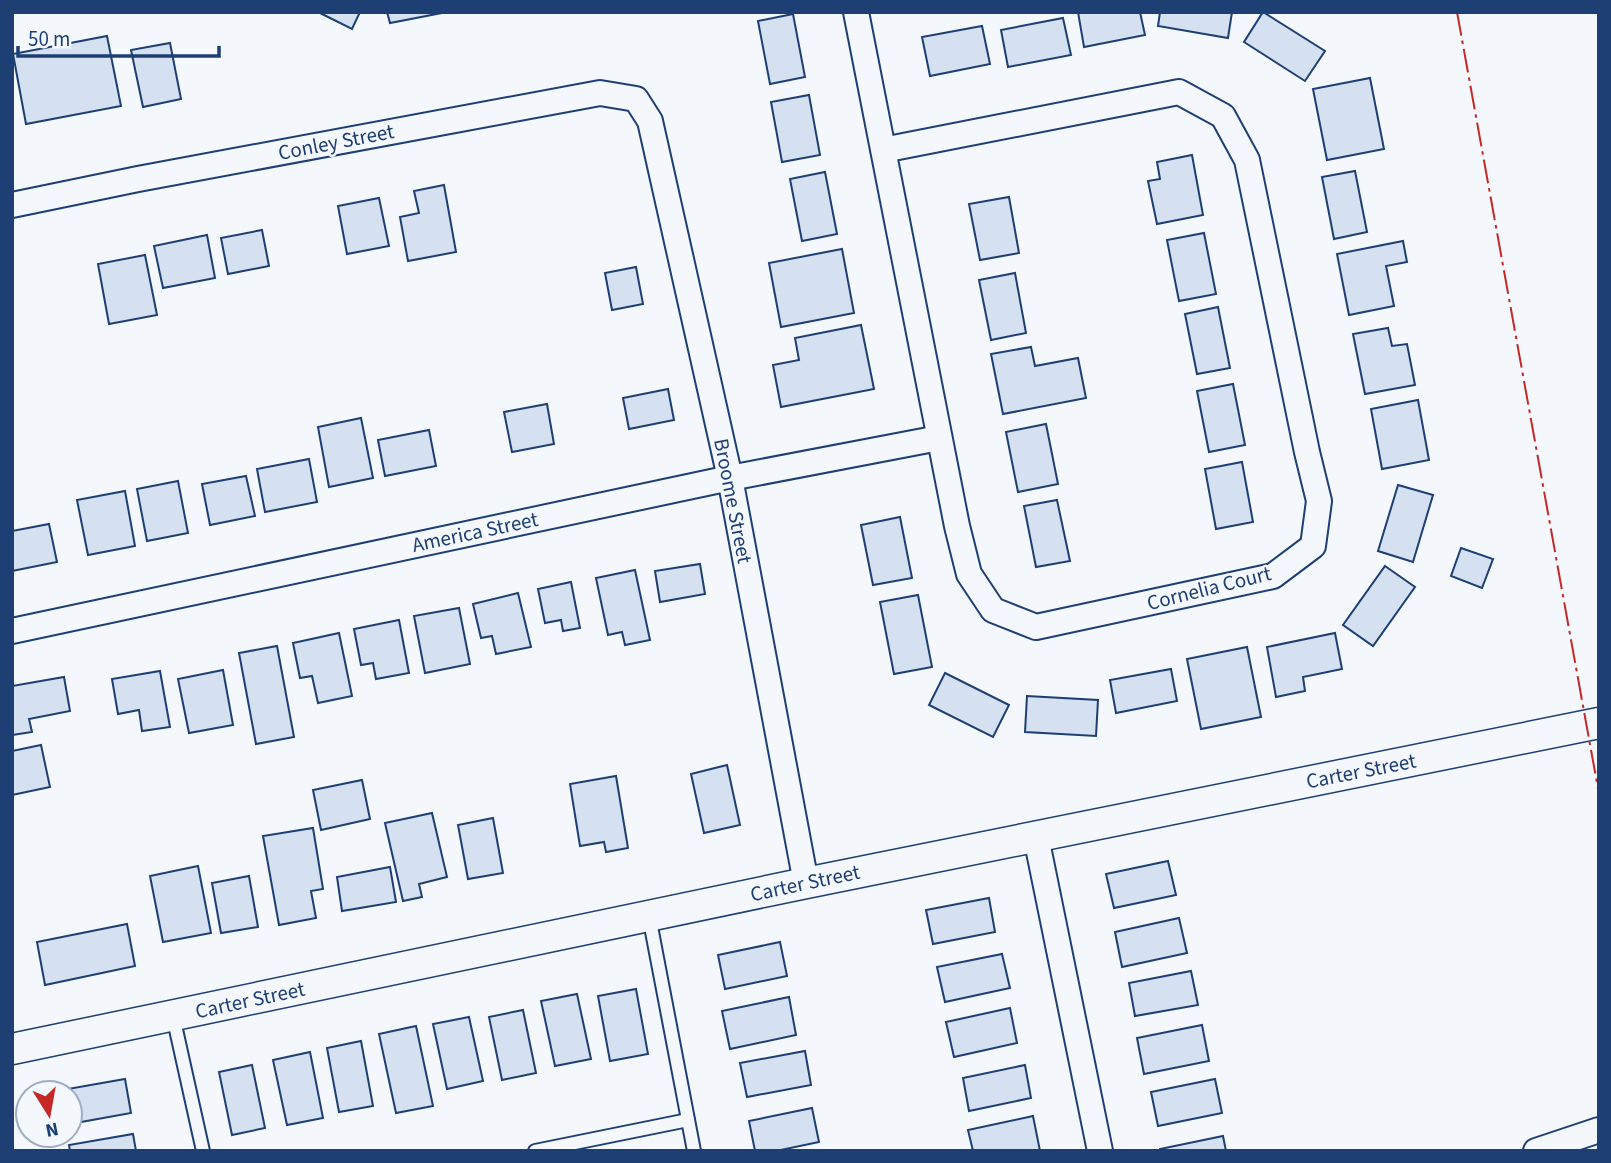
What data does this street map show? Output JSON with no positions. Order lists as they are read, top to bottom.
{
  "streets": {
    "street": [
      "Conley Street",
      "Broome Street",
      "America Street",
      "Cornelia Court",
      "Carter Street"
    ]
  },
  "crossings": [
    ["Conley Street", "Broome Street"],
    ["Broome Street", "America Street"],
    ["Broome Street", "Carter Street"],
    ["America Street", "Cornelia Court"]
  ],
  "scale_bar": "50 m",
  "north": "bottom"
}
